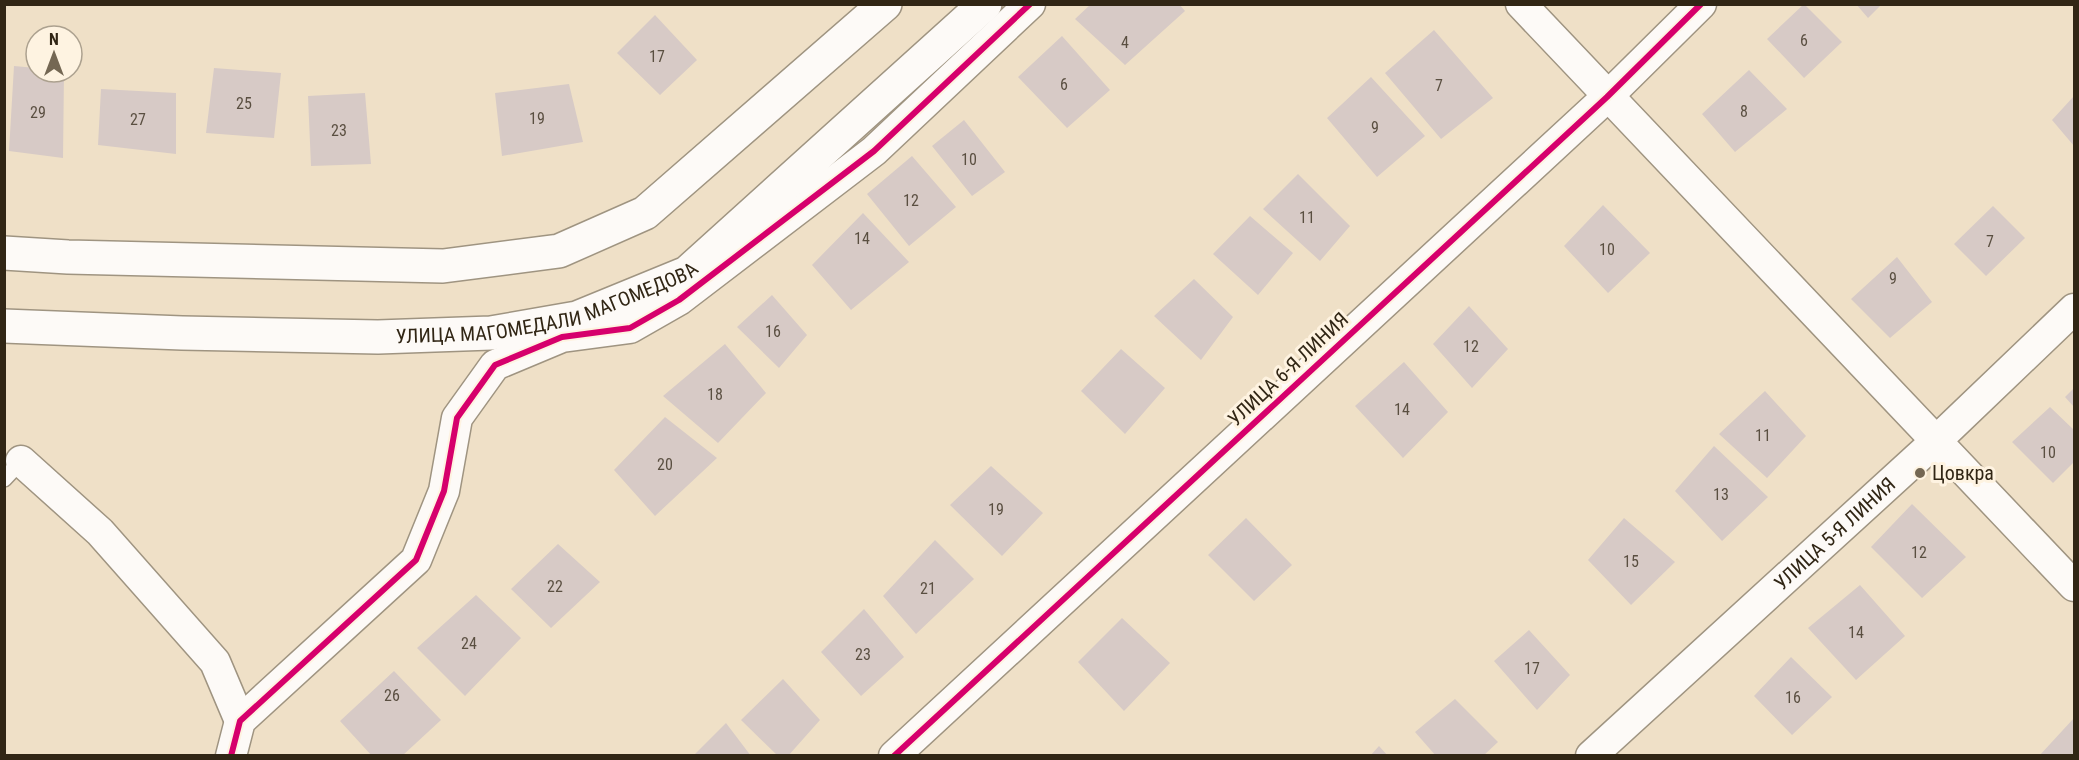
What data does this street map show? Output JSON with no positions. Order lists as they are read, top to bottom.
{
  "streets": {
    "main road": ["УЛИЦА МАГОМЕДАЛИ МАГОМЕДОВА"],
    "street": ["УЛИЦА 6-Я ЛИНИЯ", "УЛИЦА 5-Я ЛИНИЯ"]
  },
  "places": ["Цовкра"],
  "house_numbers": [
    "6",
    "4",
    "17",
    "6",
    "7",
    "25",
    "8",
    "29",
    "19",
    "27",
    "9",
    "23",
    "10",
    "12",
    "11",
    "14",
    "7",
    "10",
    "9",
    "16",
    "12",
    "18",
    "14",
    "11",
    "10",
    "20",
    "13",
    "19",
    "12",
    "15",
    "22",
    "21",
    "14",
    "24",
    "23",
    "17",
    "26",
    "16"
  ],
  "north": "top"
}
